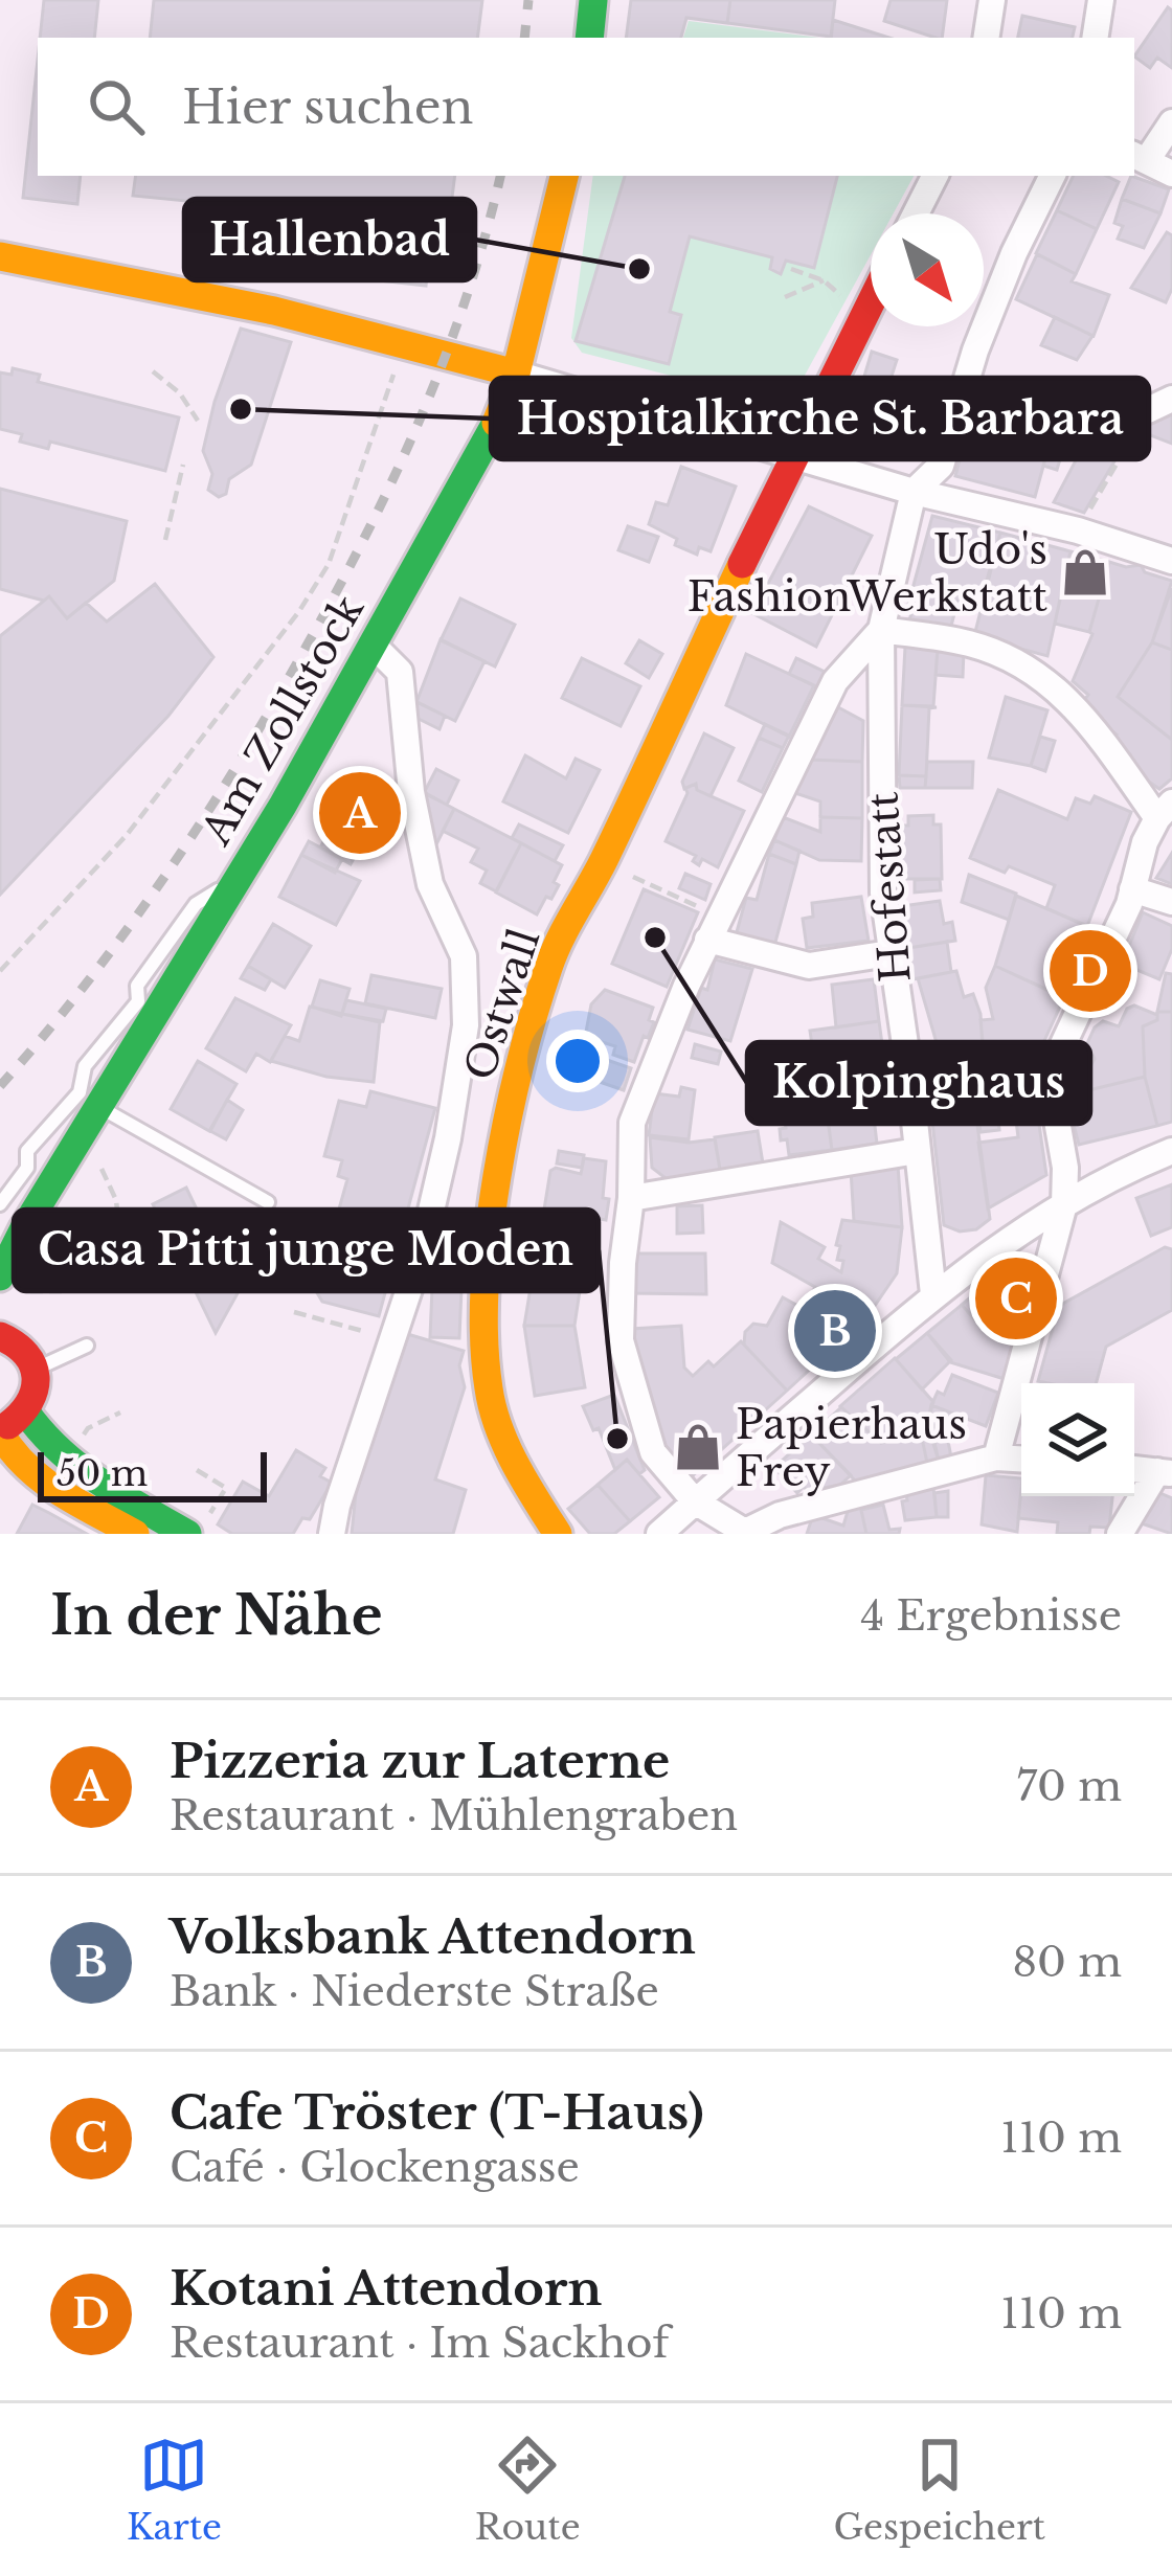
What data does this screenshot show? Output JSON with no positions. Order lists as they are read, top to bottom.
{
  "streets": {
    "street": ["Am Zollstock", "Hofestatt", "Ostwall"]
  },
  "places": {
    "other": [
      "Hallenbad",
      "Hospitalkirche St. Barbara",
      "Kolpinghaus",
      "Casa Pitti junge Moden"
    ],
    "shop": ["Udo's FashionWerkstatt", "Papierhaus Frey"]
  },
  "scale_bar": "50 m",
  "north": "bottom right",
  "page": {
    "search": "Hier suchen",
    "pins": [
      "A",
      "D",
      "C",
      "B"
    ],
    "scale": "50 m",
    "heading": ["In der Nähe", "4 Ergebnisse"],
    "list": [
      {
        "mark": "A",
        "name": "Pizzeria zur Laterne",
        "note": "Restaurant · Mühlengraben",
        "value": "70 m"
      },
      {
        "mark": "B",
        "name": "Volksbank Attendorn",
        "note": "Bank · Niederste Straße",
        "value": "80 m"
      },
      {
        "mark": "C",
        "name": "Cafe Tröster (T-Haus)",
        "note": "Café · Glockengasse",
        "value": "110 m"
      },
      {
        "mark": "D",
        "name": "Kotani Attendorn",
        "note": "Restaurant · Im Sackhof",
        "value": "110 m"
      }
    ],
    "nav": ["Karte", "Route", "Gespeichert"]
  }
}
